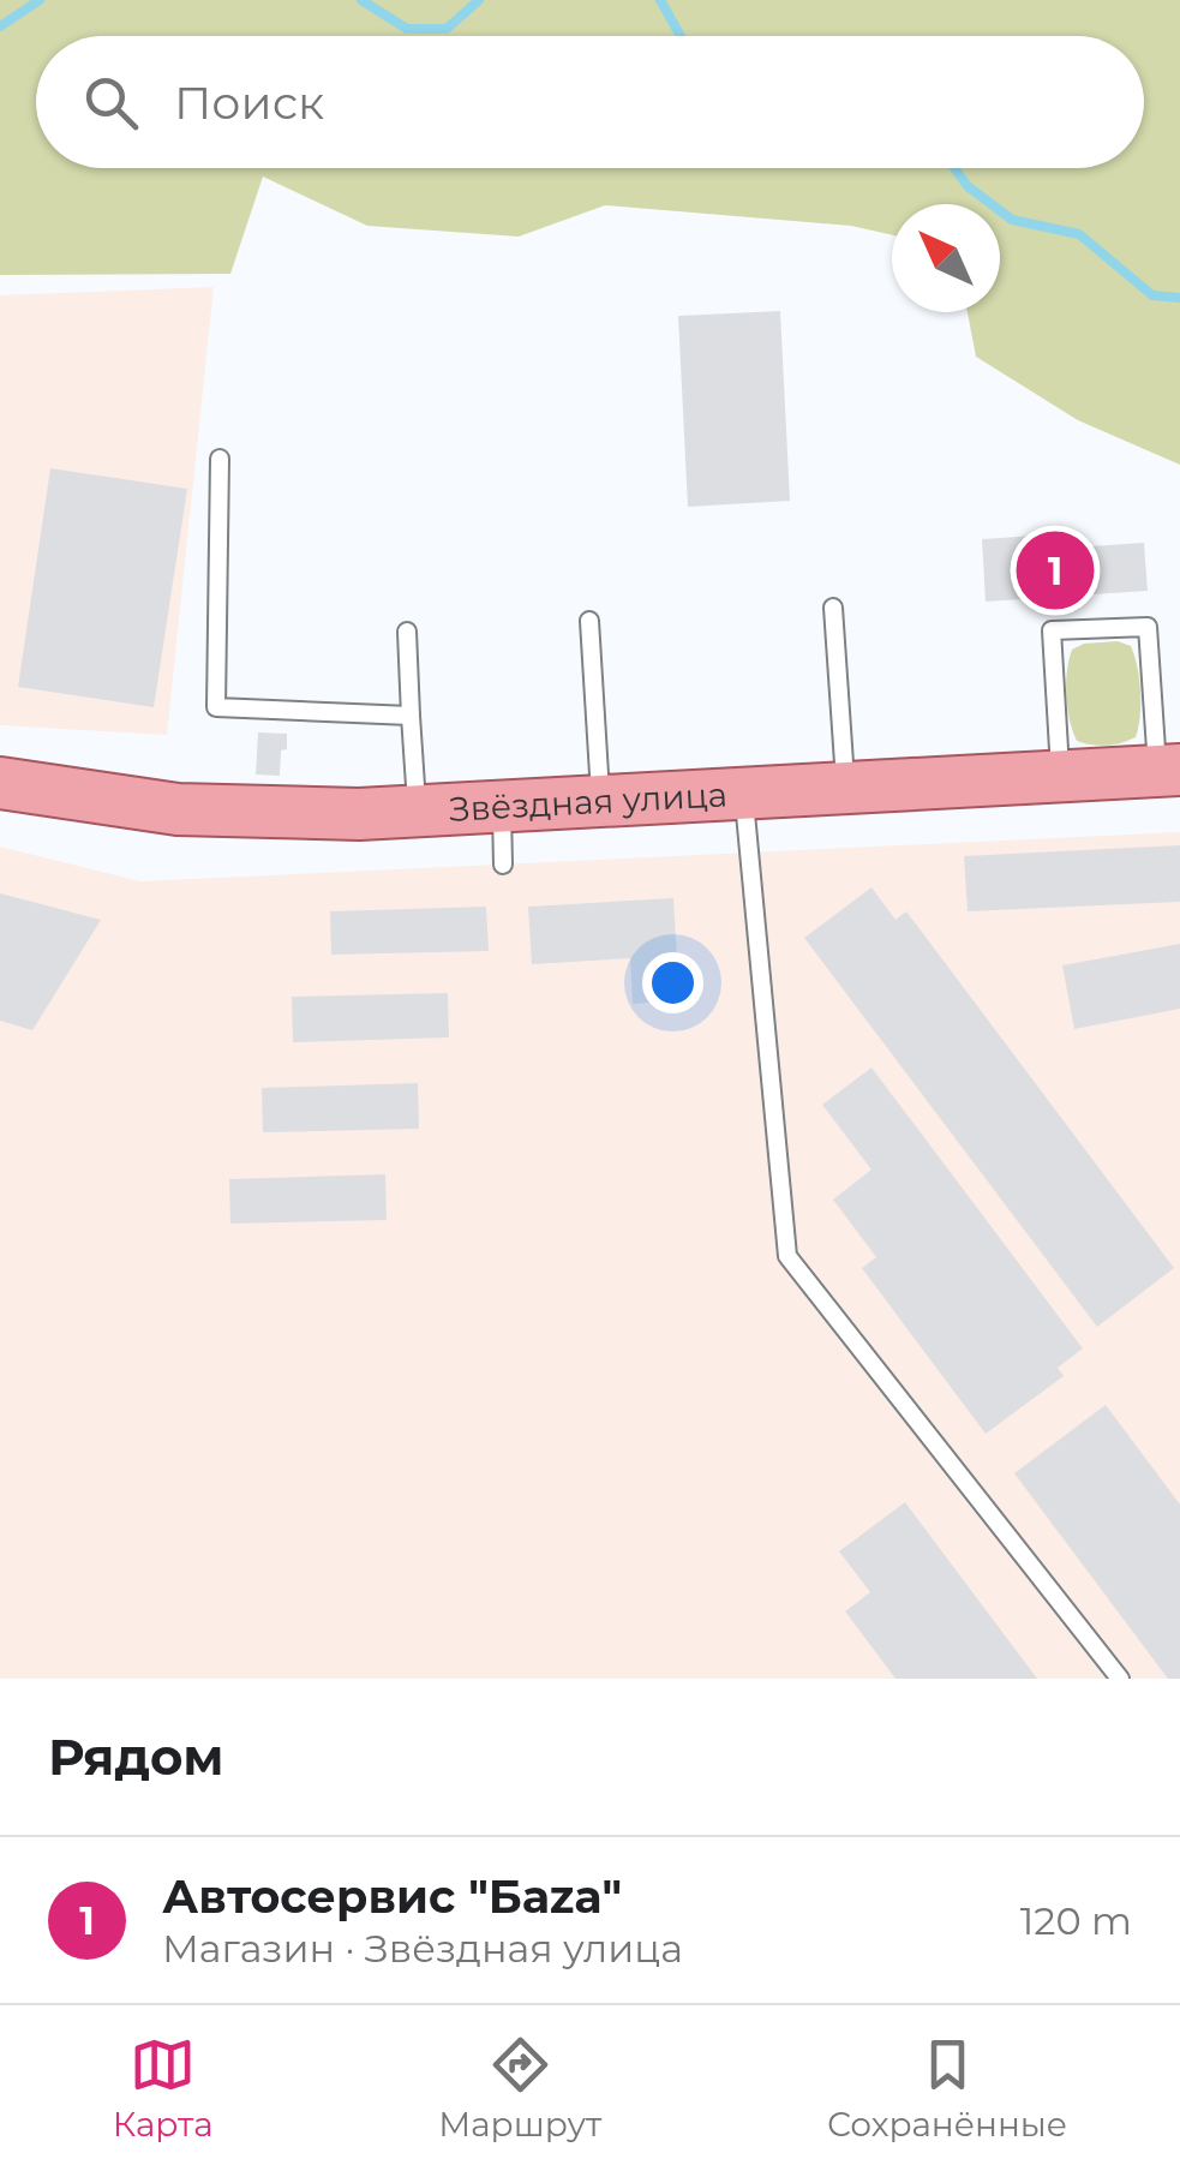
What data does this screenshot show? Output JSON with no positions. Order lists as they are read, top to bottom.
{
  "streets": {
    "main road": ["Звёздная улица"]
  },
  "north": "top left",
  "page": {
    "search": "Поиск",
    "pins": "1",
    "heading": "Рядом",
    "list": [
      {
        "mark": "1",
        "name": "Автосервис \"Баzа\"",
        "note": "Магазин · Звёздная улица",
        "value": "120 m"
      }
    ],
    "nav": ["Карта", "Маршрут", "Сохранённые"]
  }
}
